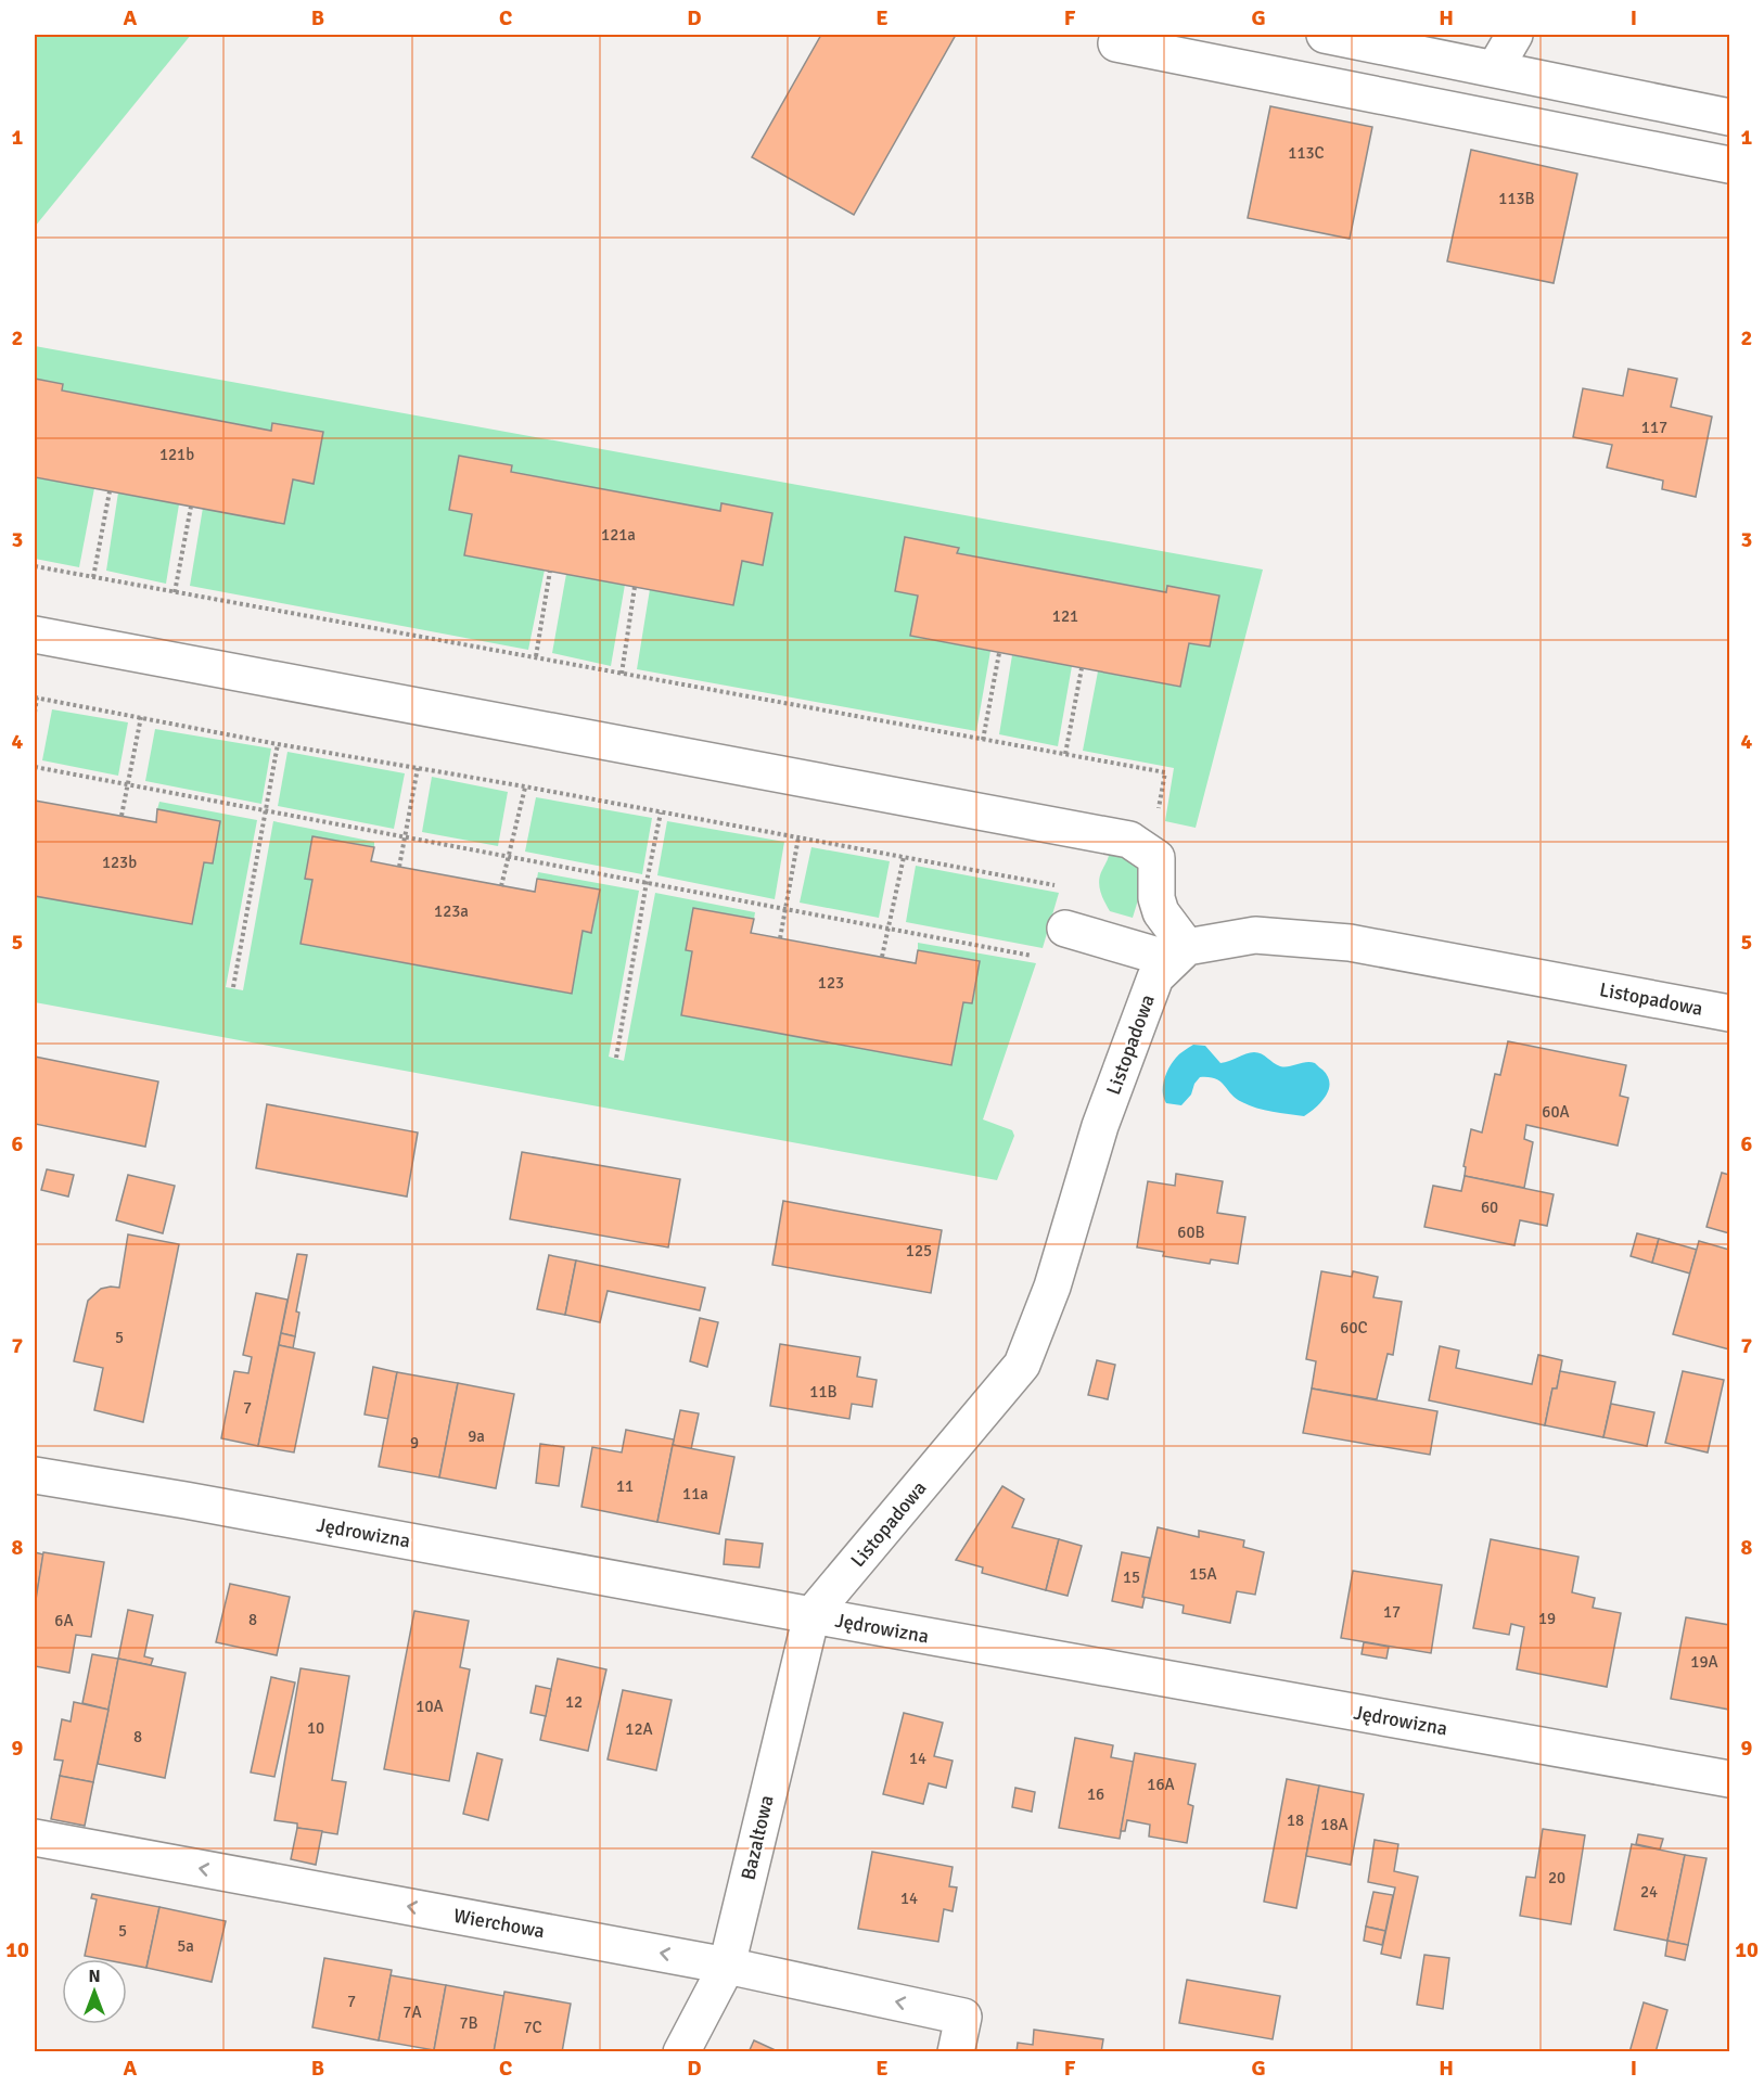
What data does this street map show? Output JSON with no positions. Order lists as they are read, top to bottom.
{
  "streets": {
    "street": [
      "Listopadowa",
      "Jędrowizna",
      "Bazaltowa",
      "Wierchowa"
    ]
  },
  "crossings": [
    ["Listopadowa", "Jędrowizna"],
    ["Listopadowa", "Bazaltowa"],
    ["Jędrowizna", "Bazaltowa"],
    ["Bazaltowa", "Wierchowa"]
  ],
  "one_way": ["Wierchowa"],
  "house_numbers": [
    "113C",
    "113B",
    "117",
    "121b",
    "121a",
    "121",
    "123b",
    "123a",
    "123",
    "60A",
    "60",
    "60B",
    "125",
    "60C",
    "5",
    "11B",
    "7",
    "9a",
    "9",
    "11",
    "11a",
    "15A",
    "15",
    "17",
    "19",
    "8",
    "6A",
    "19A",
    "12",
    "10A",
    "10",
    "12A",
    "8",
    "14",
    "16A",
    "16",
    "18",
    "18A",
    "20",
    "24",
    "14",
    "5",
    "5a",
    "7",
    "7A",
    "7B",
    "7C"
  ],
  "north": "top",
  "grid": {
    "columns": [
      "A",
      "B",
      "C",
      "D",
      "E",
      "F",
      "G",
      "H",
      "I"
    ],
    "rows": [
      "1",
      "2",
      "3",
      "4",
      "5",
      "6",
      "7",
      "8",
      "9",
      "10"
    ]
  }
}
